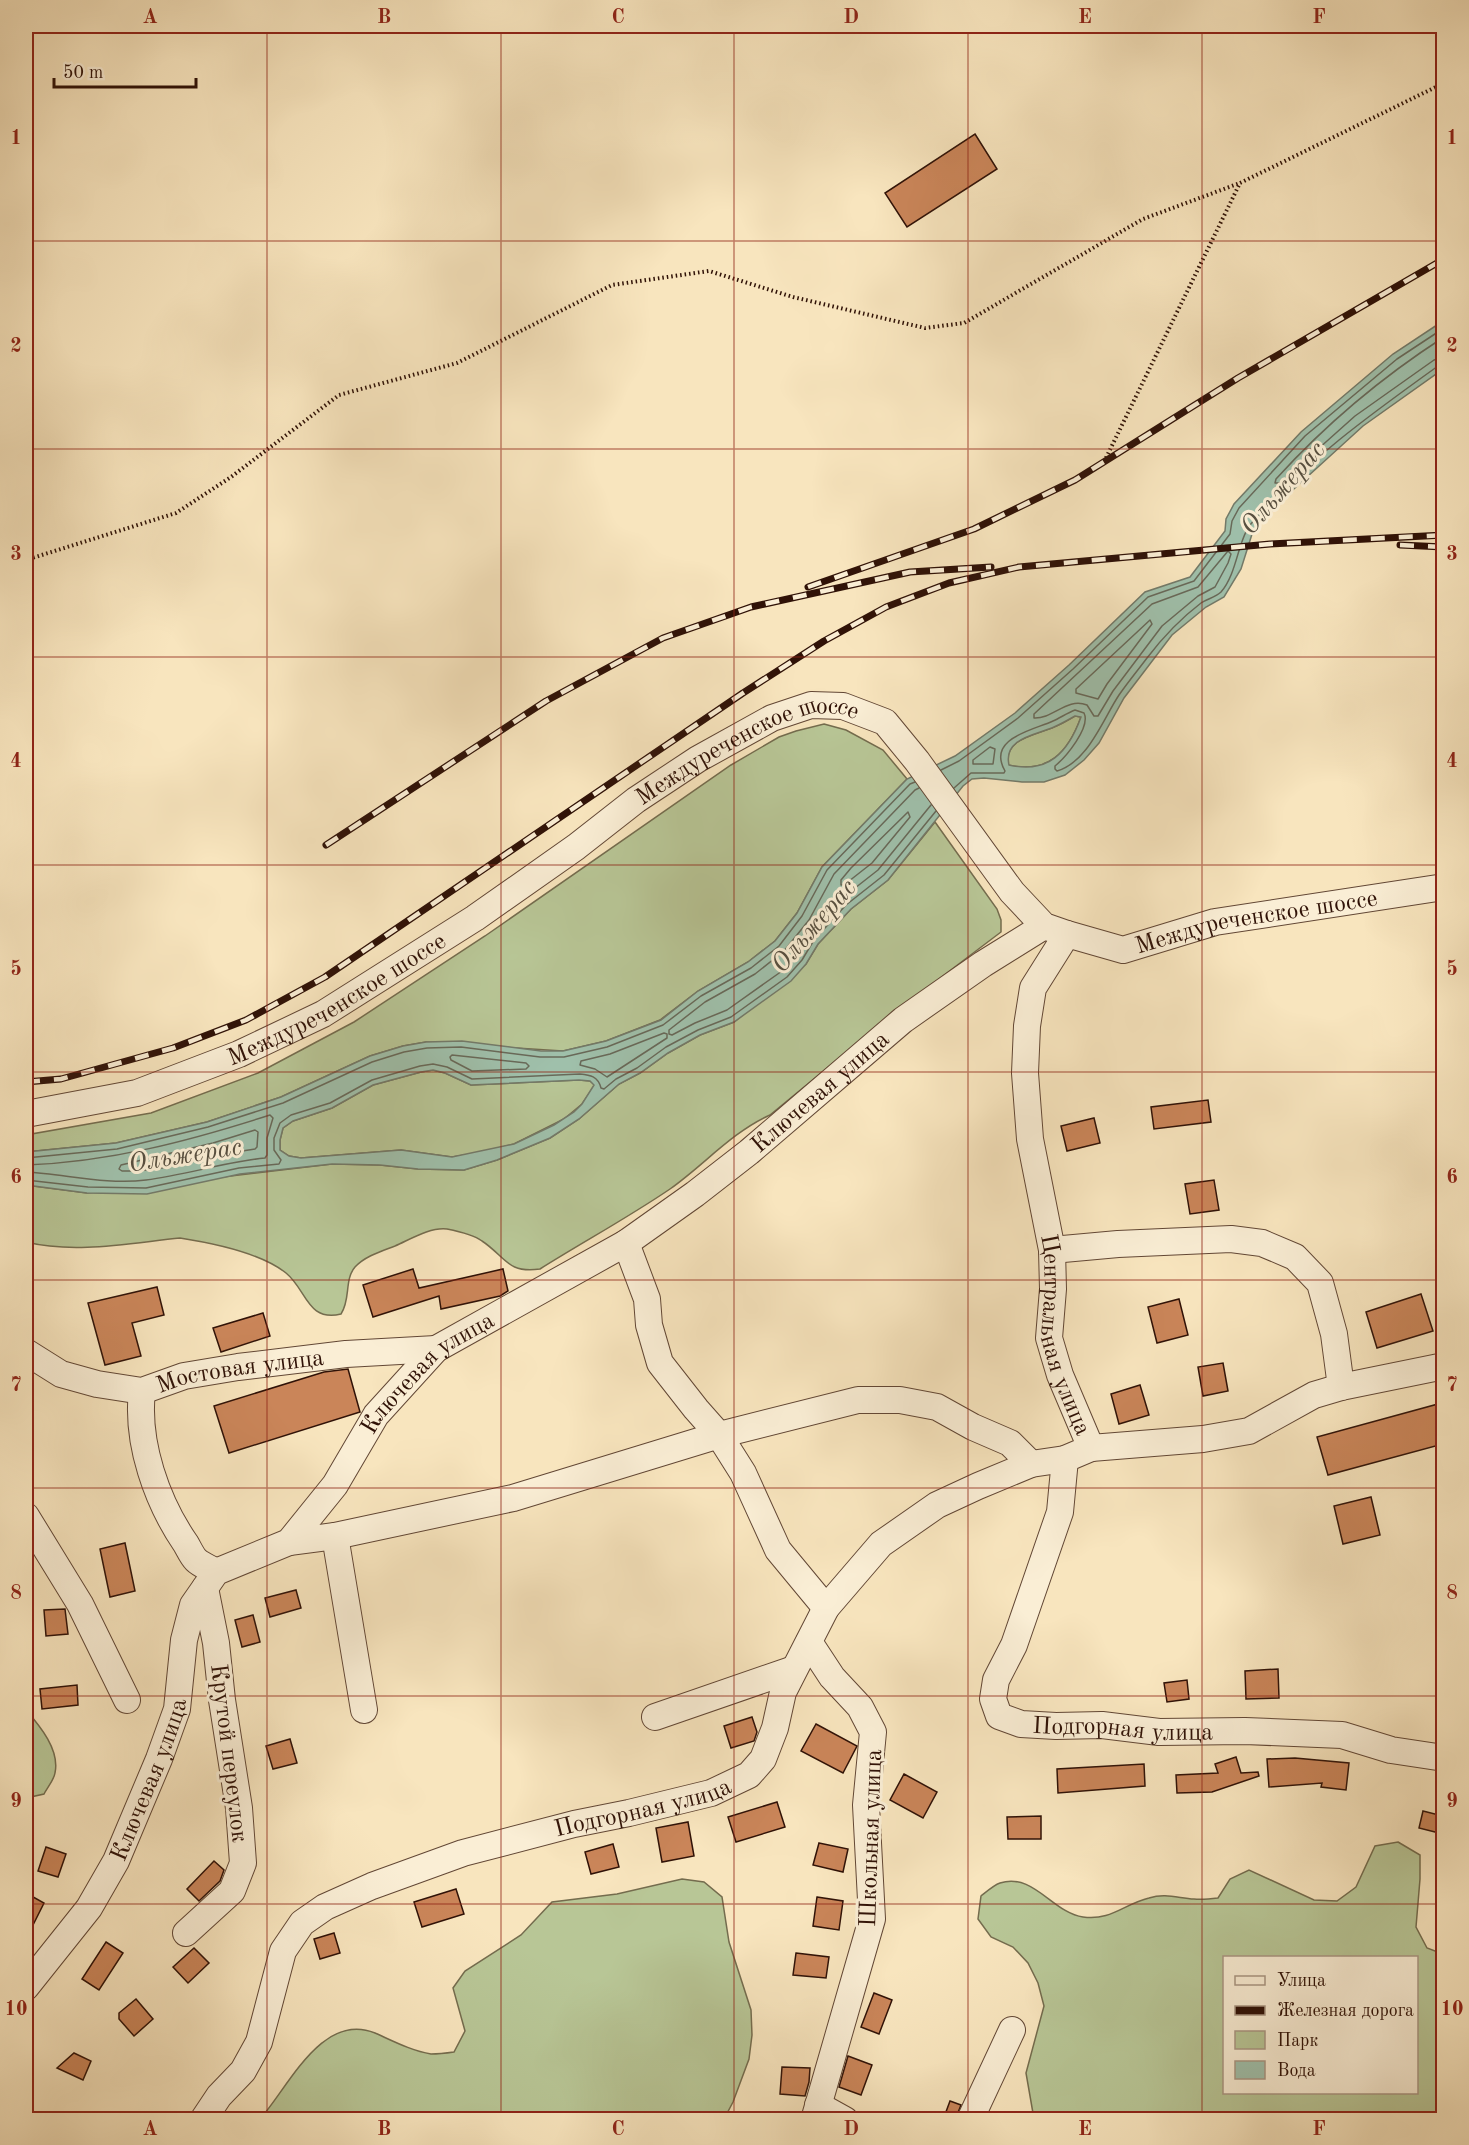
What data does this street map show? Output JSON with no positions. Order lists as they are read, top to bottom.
{
  "streets": {
    "street": [
      "Междуреченское шоссе",
      "Ключевая улица",
      "Центральная улица",
      "Мостовая улица",
      "Подгорная улица",
      "Крутой переулок",
      "Школьная улица"
    ]
  },
  "crossings": [
    ["Междуреченское шоссе", "Ключевая улица"],
    ["Междуреченское шоссе", "Центральная улица"],
    ["Ключевая улица", "Центральная улица"],
    ["Ключевая улица", "Мостовая улица"],
    ["Ключевая улица", "Крутой переулок"],
    ["Центральная улица", "Подгорная улица"],
    ["Мостовая улица", "Крутой переулок"],
    ["Подгорная улица", "Школьная улица"]
  ],
  "water": ["Ольжерас"],
  "legend": [
    "Улица",
    "Железная дорога",
    "Парк",
    "Вода"
  ],
  "scale_bar": "50 m",
  "grid": {
    "columns": [
      "A",
      "B",
      "C",
      "D",
      "E",
      "F"
    ],
    "rows": [
      "1",
      "2",
      "3",
      "4",
      "5",
      "6",
      "7",
      "8",
      "9",
      "10"
    ]
  }
}
